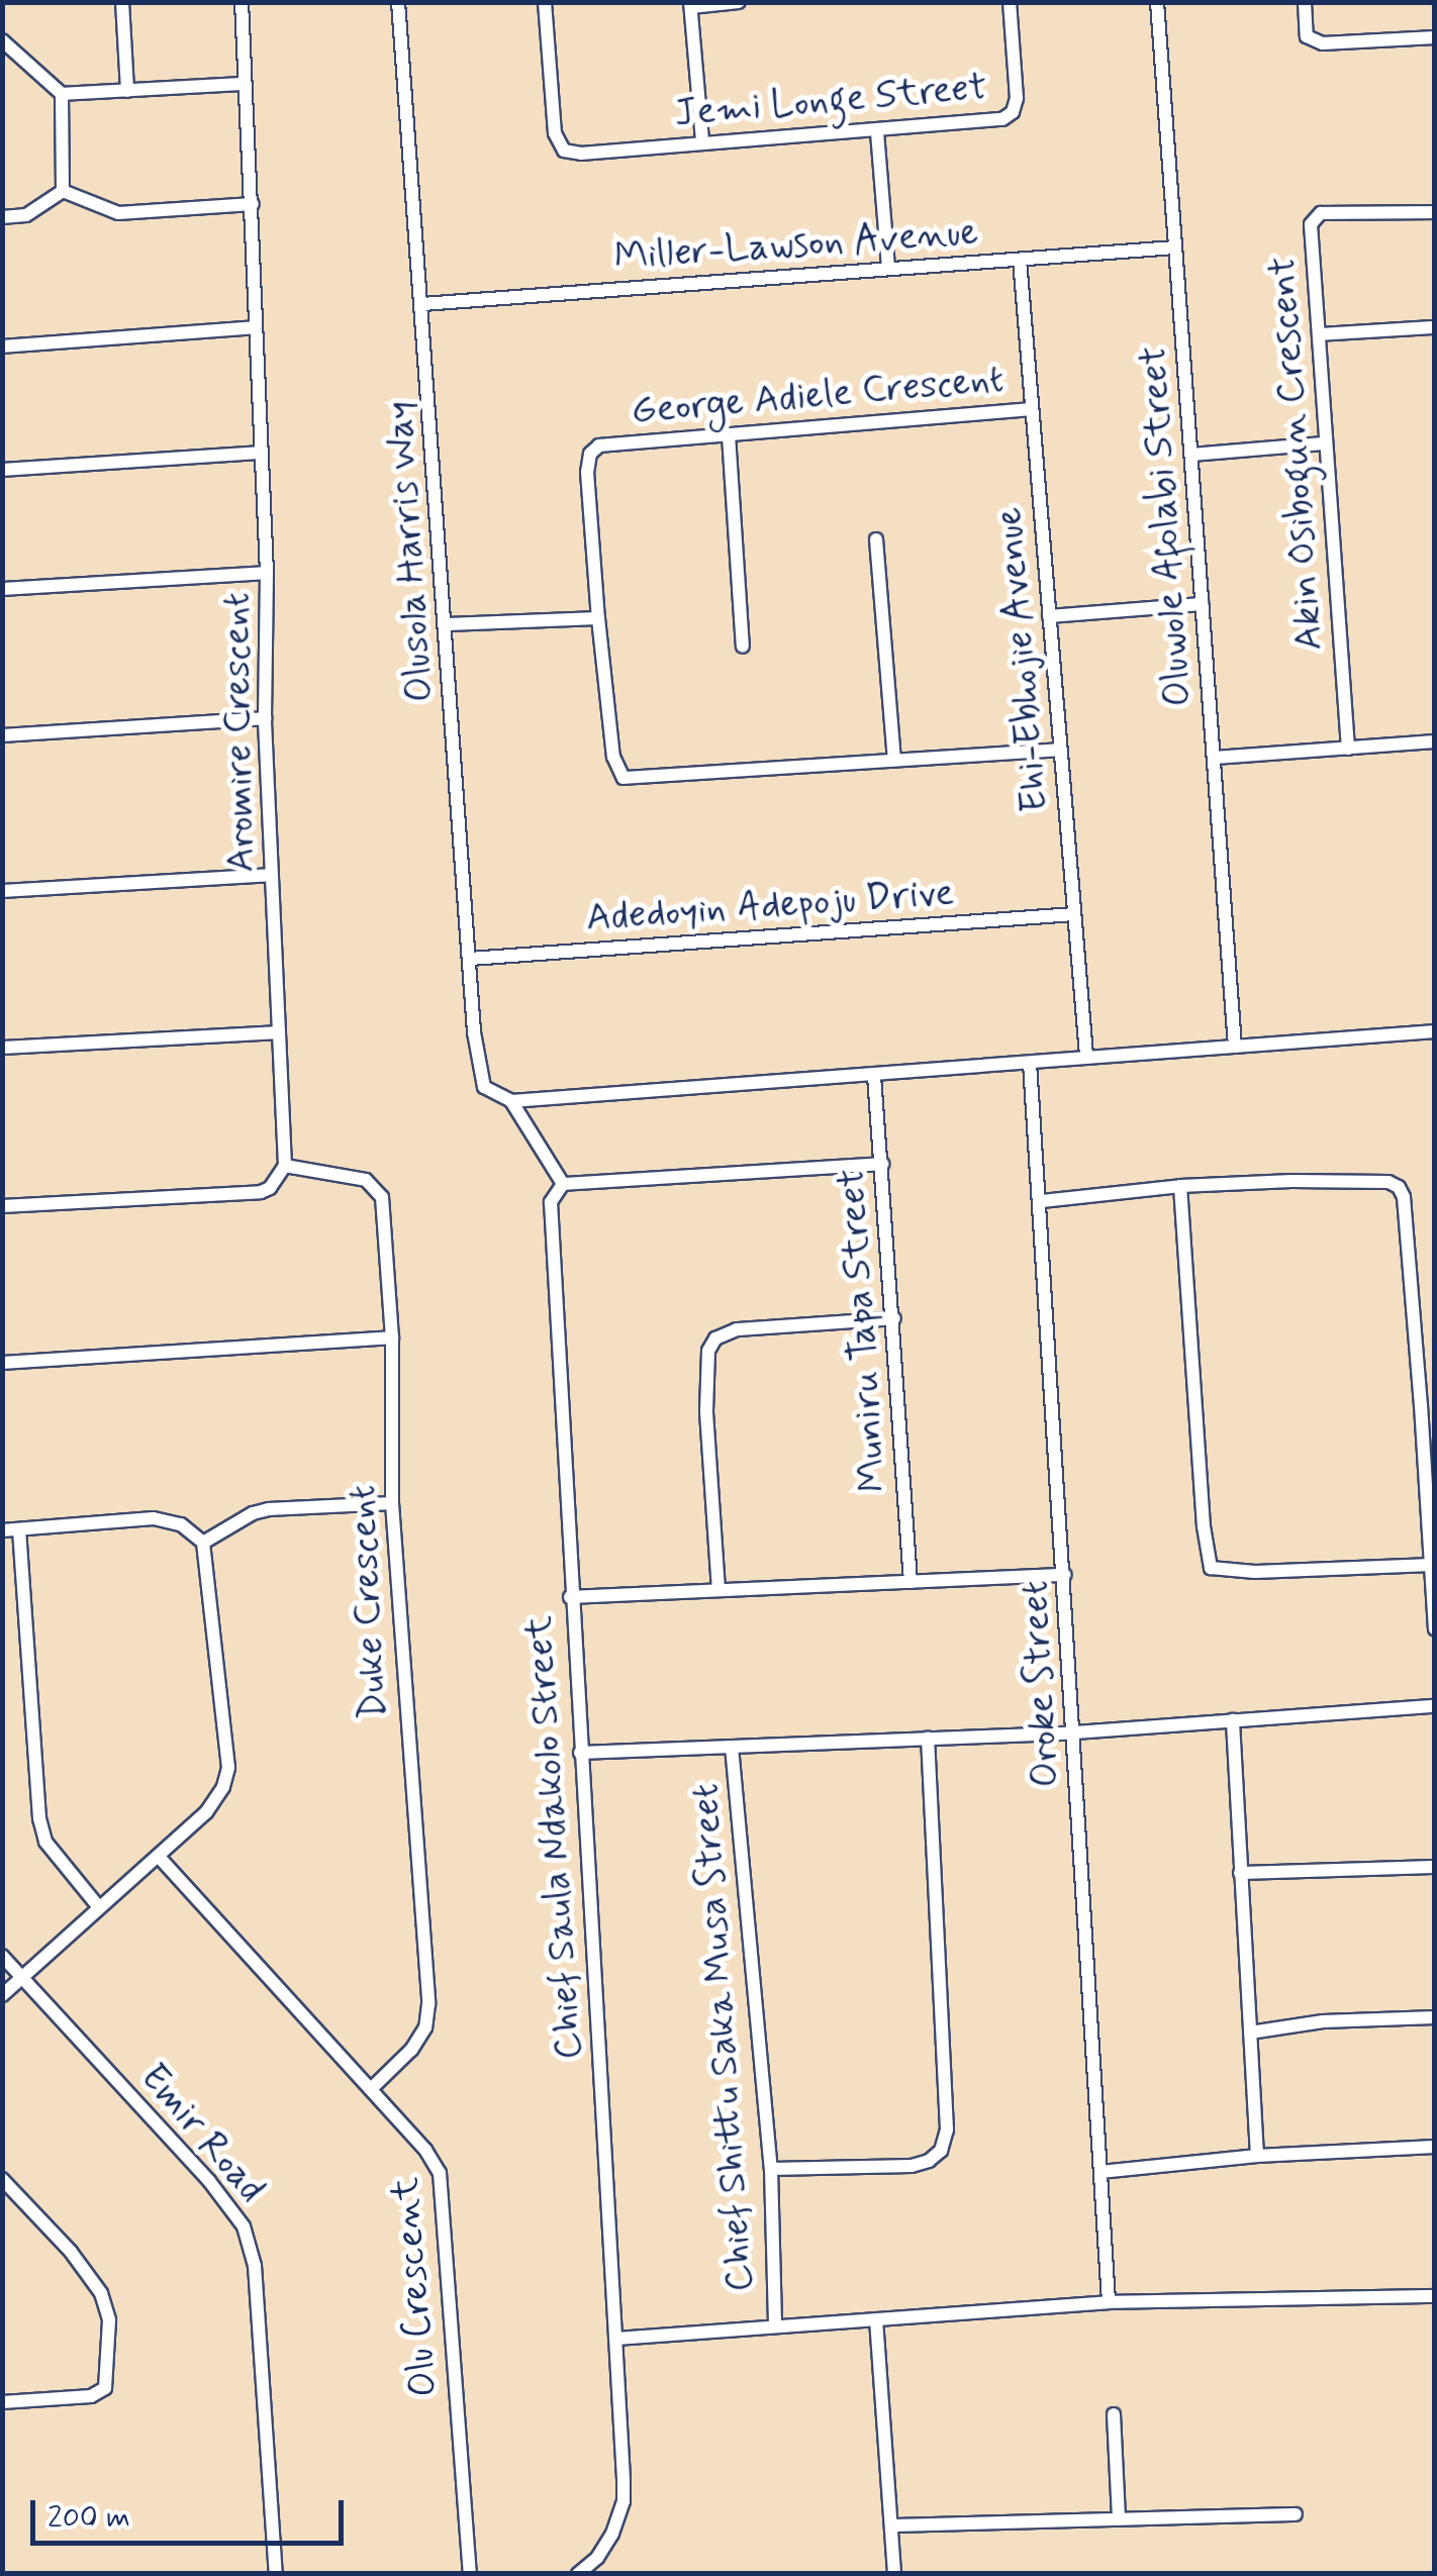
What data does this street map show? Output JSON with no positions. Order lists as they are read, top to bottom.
{
  "streets": {
    "street": [
      "Jemi Longe Street",
      "Miller-Lawson Avenue",
      "George Adiele Crescent",
      "Akin Osibogun Crescent",
      "Oluwole Afolabi Street",
      "Olusola Harris Way",
      "Ehi-Ebhojie Avenue",
      "Aromire Crescent",
      "Adedoyin Adepoju Drive",
      "Muniru Tapa Street",
      "Duke Crescent",
      "Oroke Street",
      "Chief Saula Ndakolo Street",
      "Chief Shittu Saka Musa Street",
      "Emir Road",
      "Olu Crescent"
    ]
  },
  "crossings": [
    ["Miller-Lawson Avenue", "Oluwole Afolabi Street"],
    ["Miller-Lawson Avenue", "Olusola Harris Way"],
    ["Miller-Lawson Avenue", "Ehi-Ebhojie Avenue"],
    ["George Adiele Crescent", "Ehi-Ebhojie Avenue"],
    ["Olusola Harris Way", "Adedoyin Adepoju Drive"],
    ["Ehi-Ebhojie Avenue", "Adedoyin Adepoju Drive"],
    ["Aromire Crescent", "Duke Crescent"],
    ["Duke Crescent", "Olu Crescent"]
  ],
  "scale_bar": "200 m"
}
